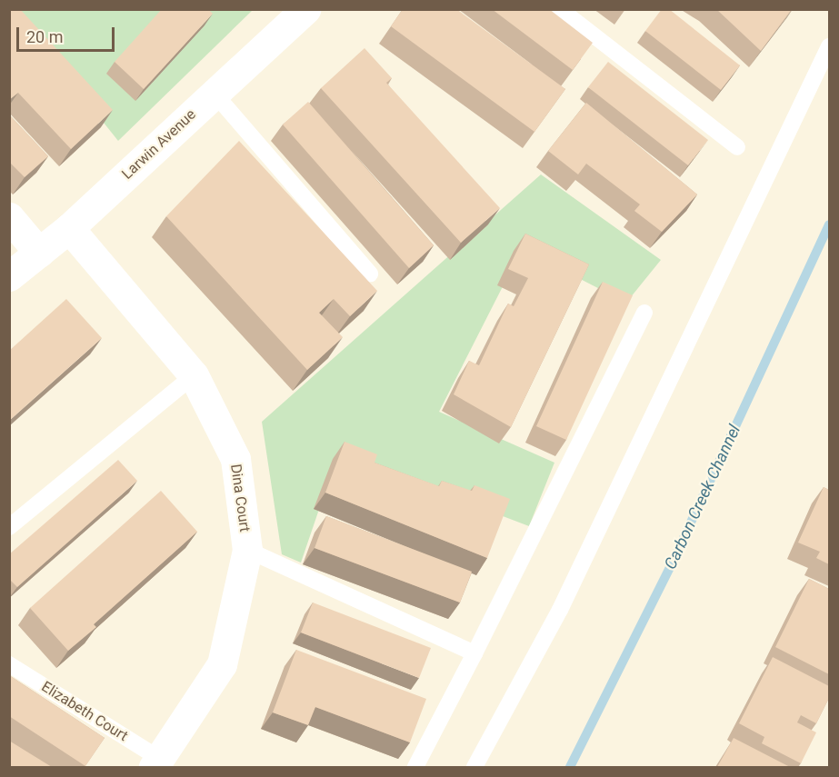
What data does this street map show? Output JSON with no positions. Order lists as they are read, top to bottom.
{
  "streets": {
    "street": ["Larwin Avenue", "Dina Court"],
    "lane": ["Elizabeth Court"]
  },
  "crossings": [
    ["Larwin Avenue", "Dina Court"],
    ["Dina Court", "Elizabeth Court"]
  ],
  "water": ["Carbon Creek Channel"],
  "scale_bar": "20 m"
}
